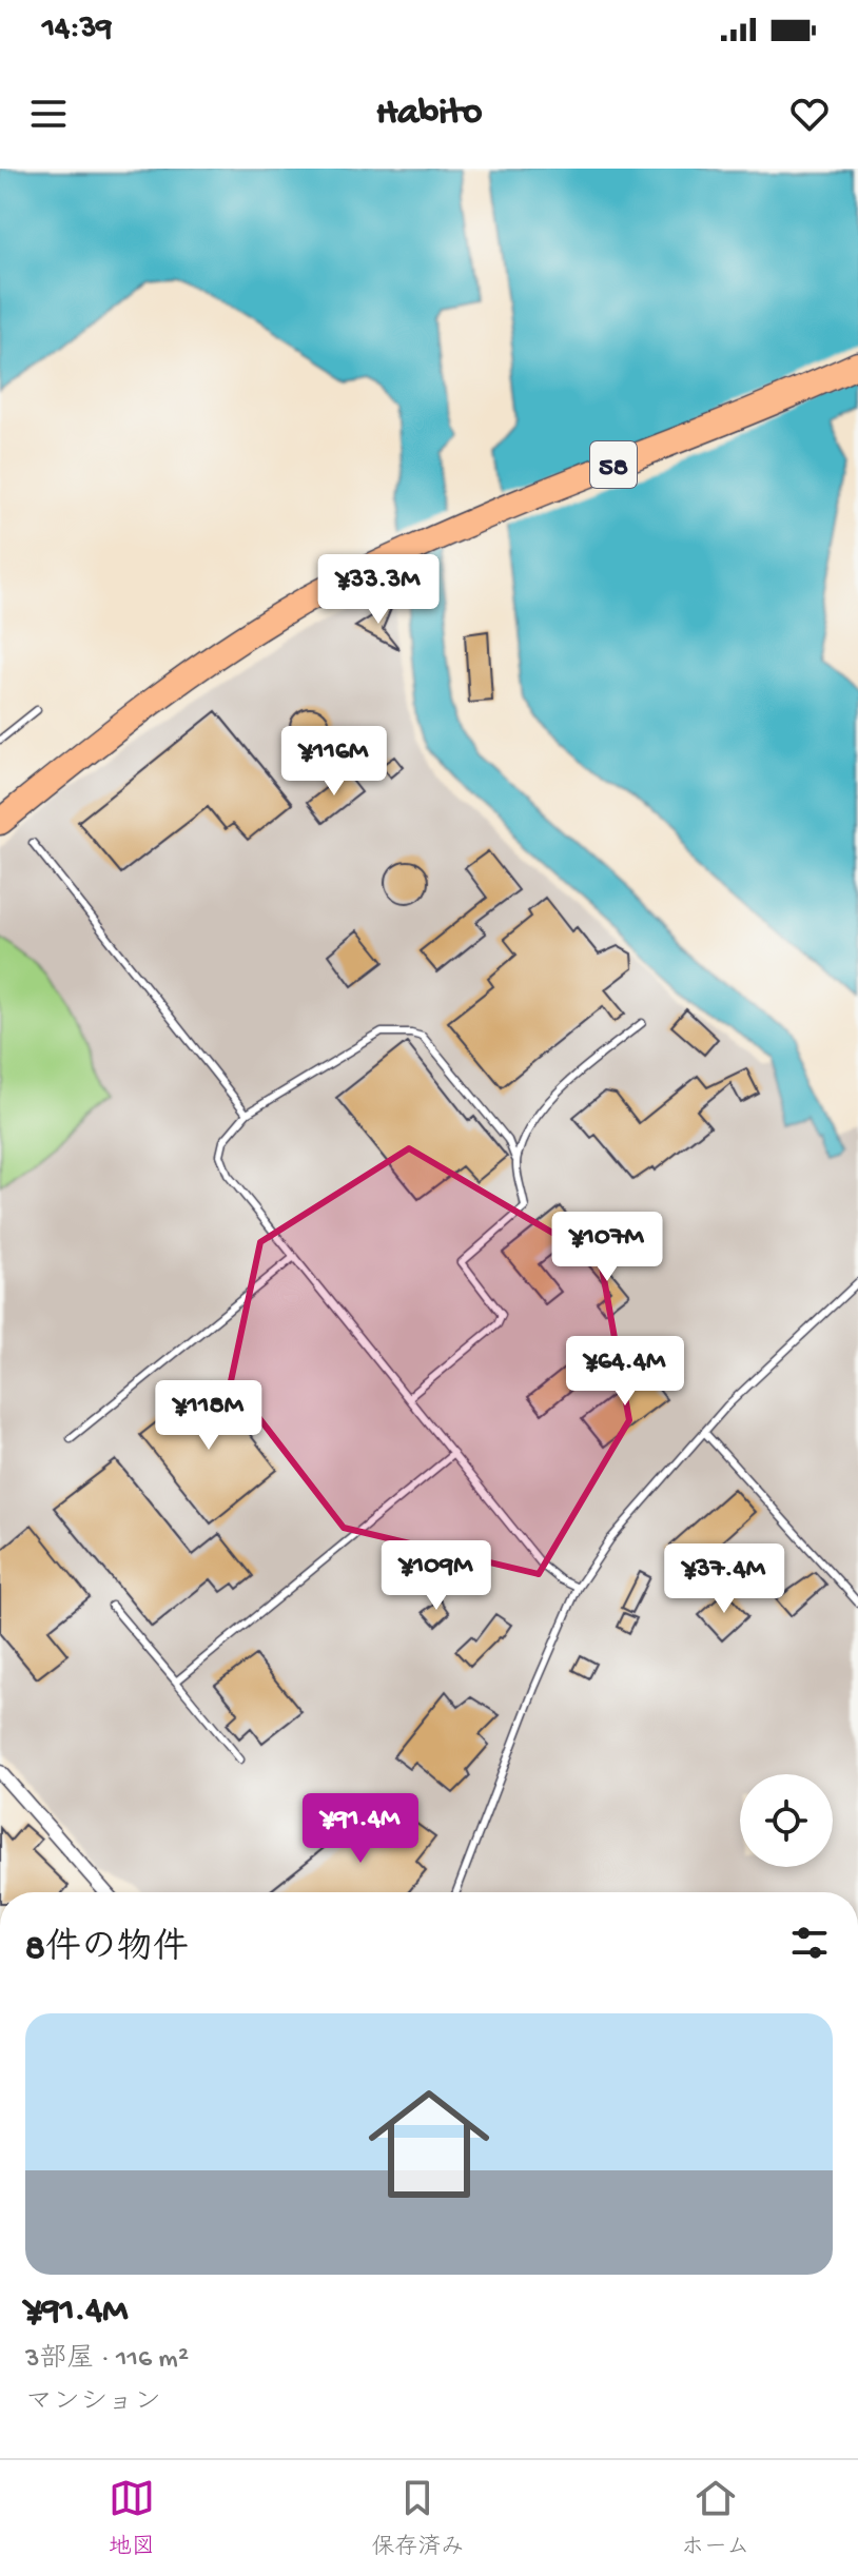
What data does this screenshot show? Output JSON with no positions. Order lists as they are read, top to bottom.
{
  "streets": {
    "highway": ["58"]
  },
  "page": {
    "status": "14:39",
    "header": "Habito",
    "price": [
      "¥33.3M",
      "¥116M",
      "¥107M",
      "¥64.4M",
      "¥118M",
      "¥109M",
      "¥37.4M",
      "¥91.4M"
    ],
    "heading": "8件の物件",
    "list": [
      {
        "name": "¥91.4M",
        "note": "3部屋 · 116 m² · マンション"
      }
    ],
    "tabs": ["地図", "保存済み", "ホーム"]
  }
}
